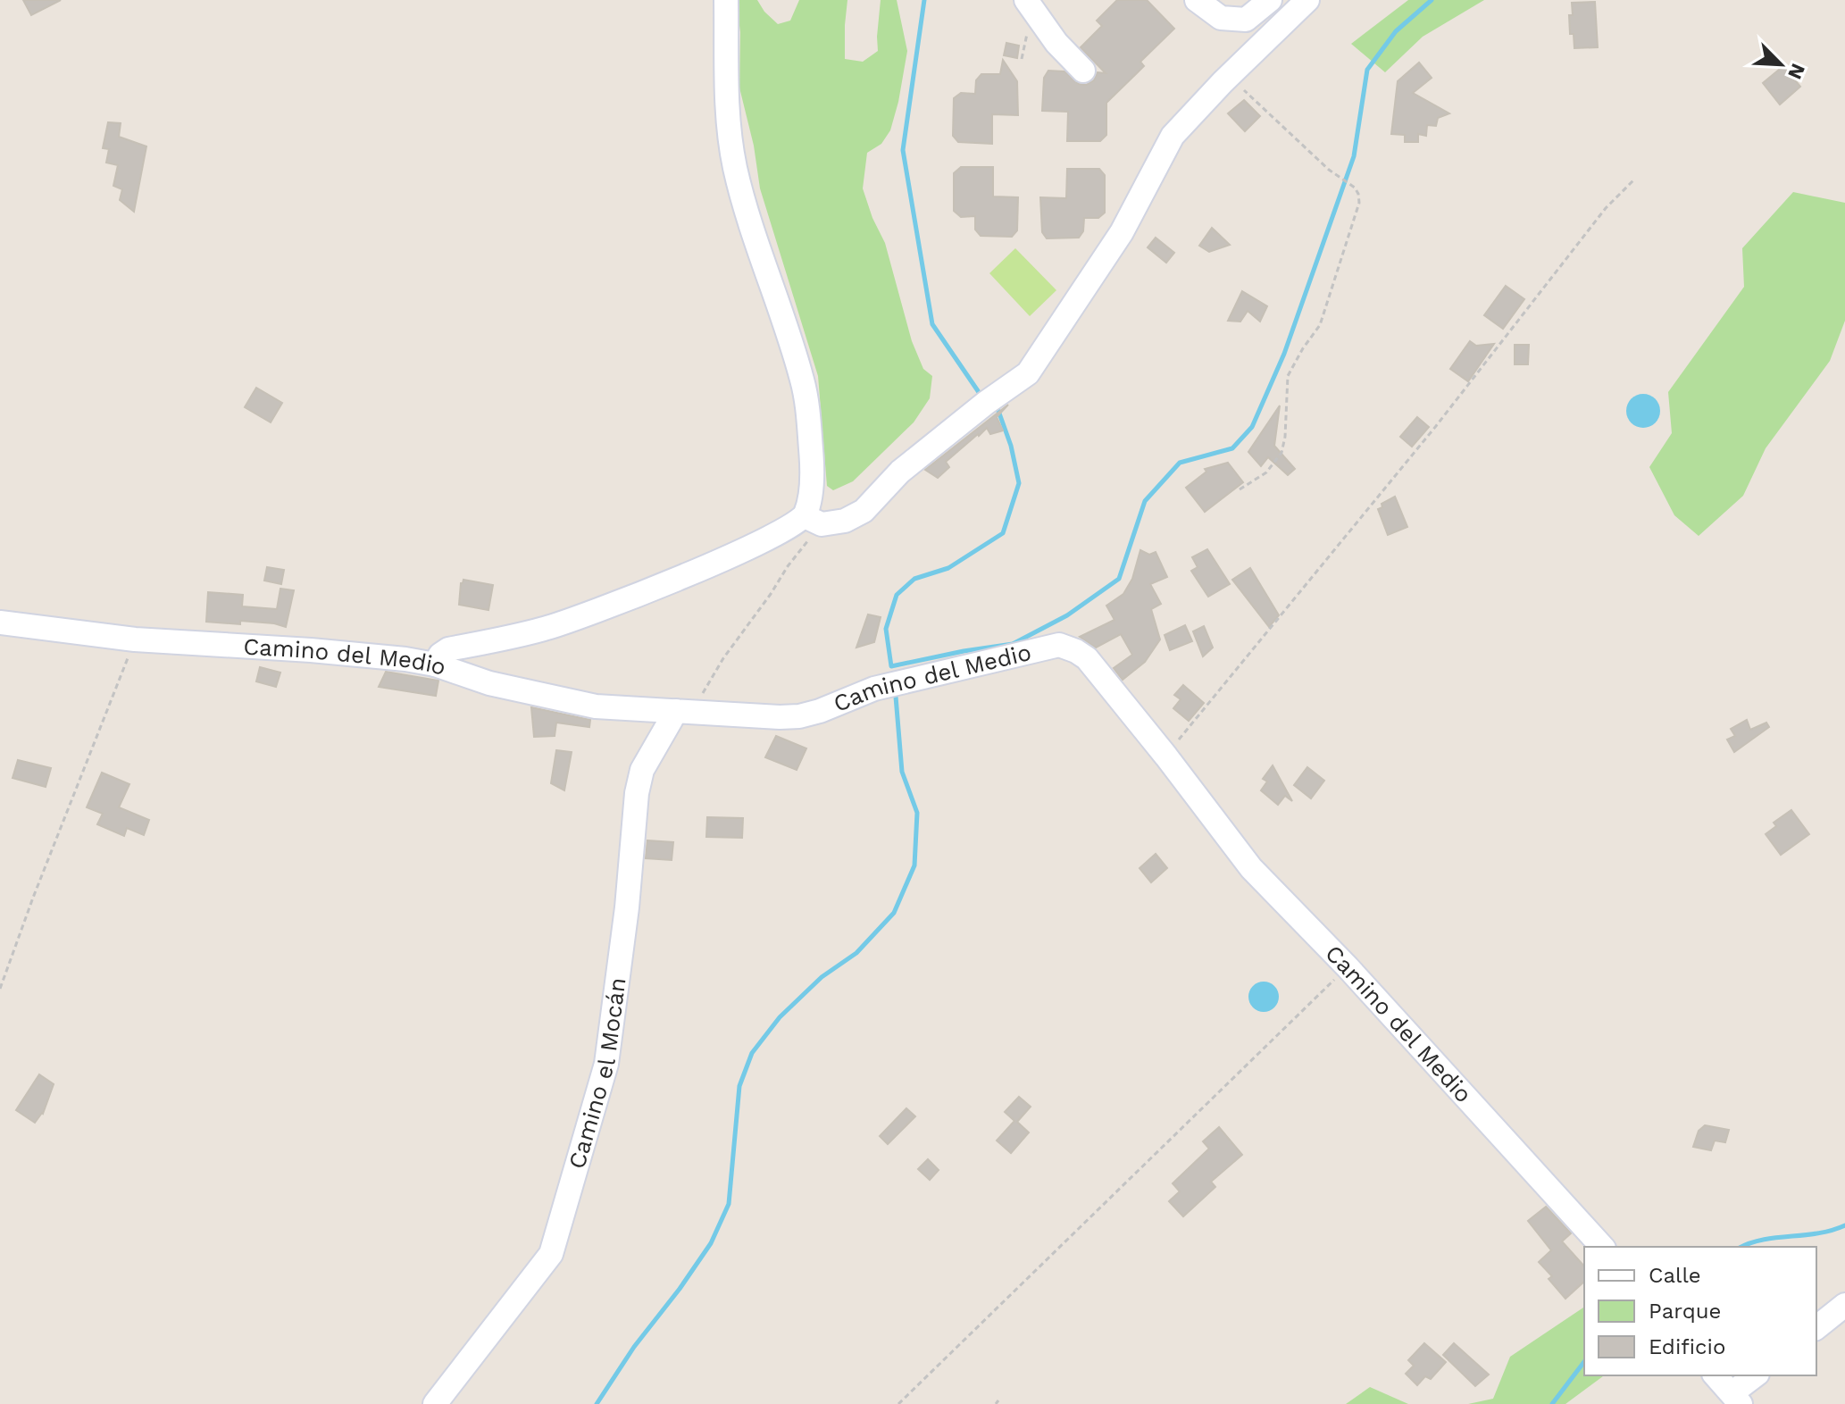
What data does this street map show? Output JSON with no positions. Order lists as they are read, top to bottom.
{
  "streets": {
    "street": ["Camino del Medio", "Camino el Mocán"]
  },
  "crossings": [
    ["Camino del Medio", "Camino el Mocán"]
  ],
  "legend": ["Calle", "Parque", "Edificio"],
  "north": "bottom right"
}
